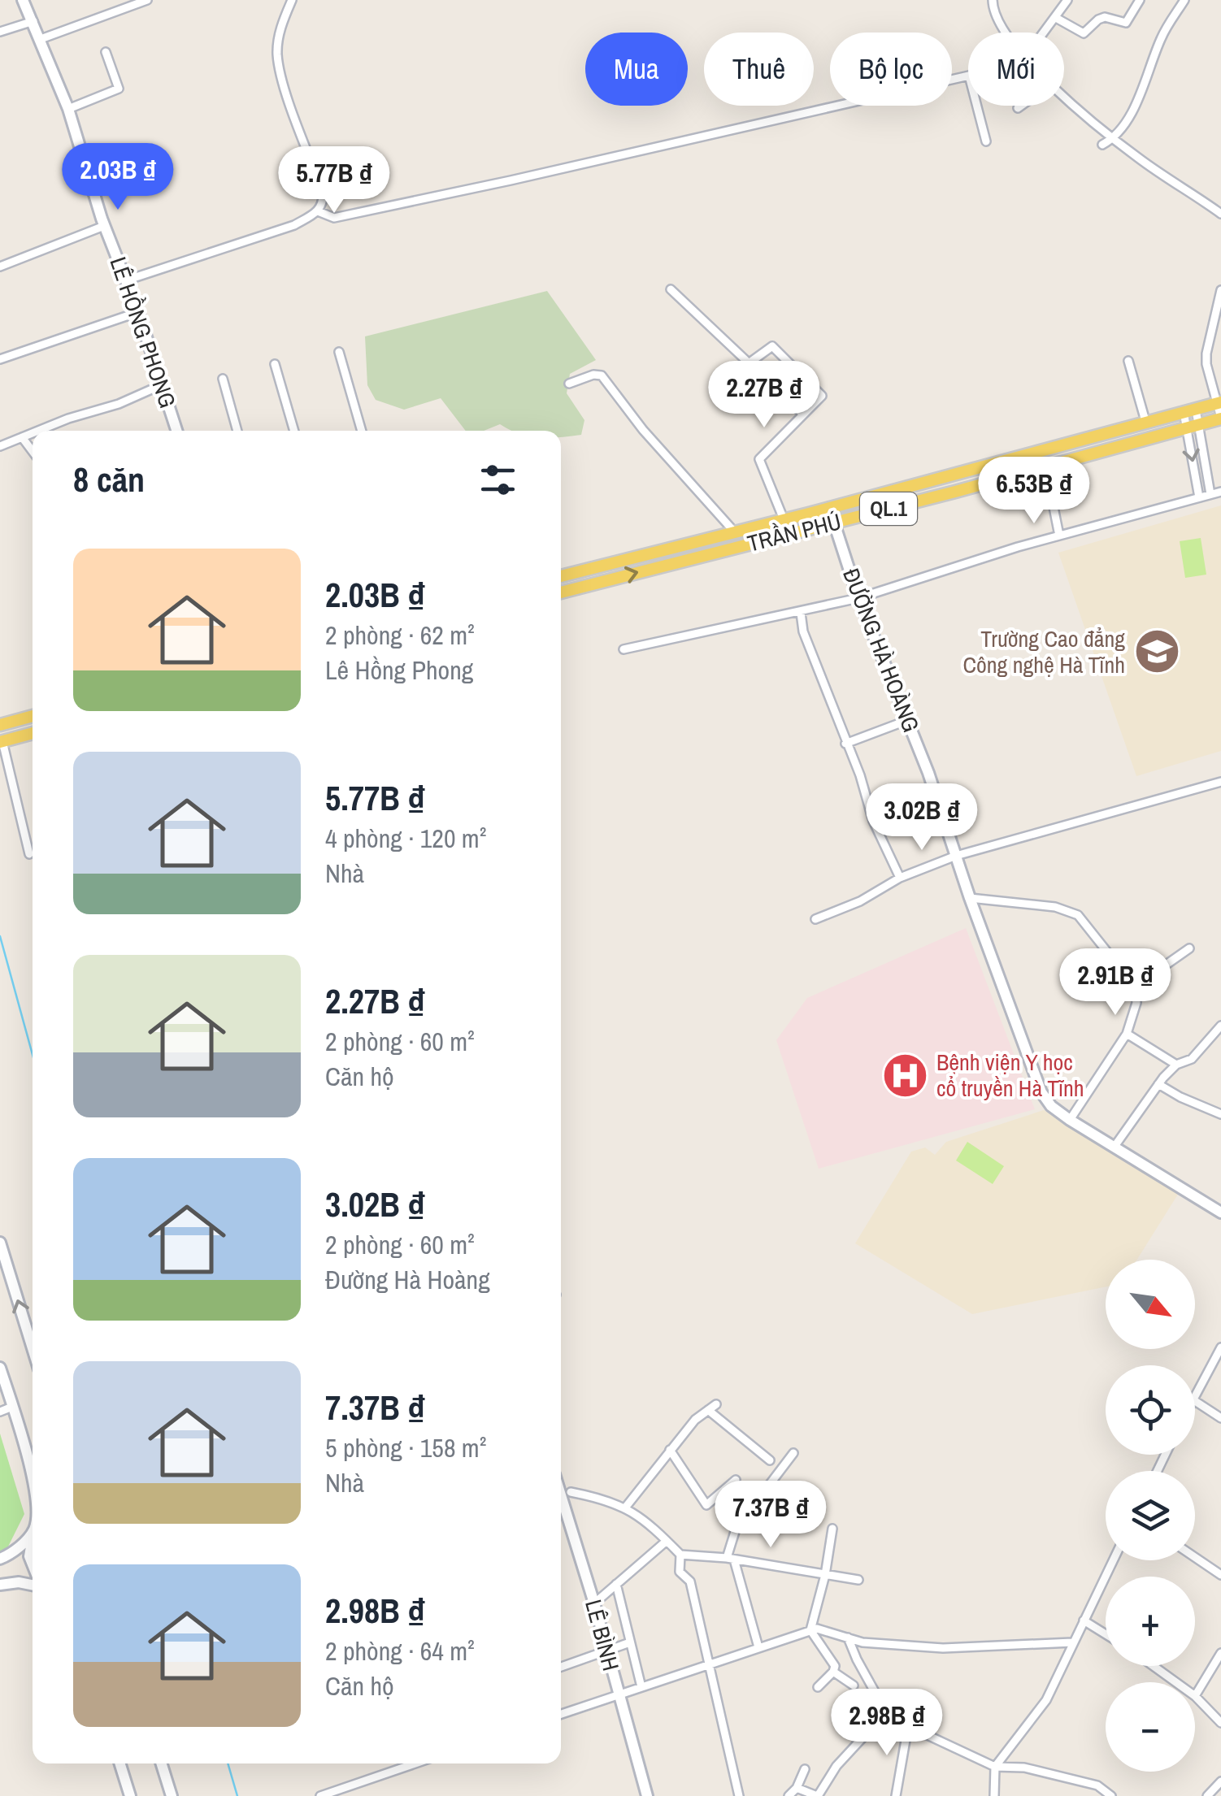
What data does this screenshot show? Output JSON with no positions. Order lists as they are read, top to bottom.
{
  "streets": {
    "main road": ["QL.1", "TRẦN PHÚ"],
    "street": ["LÊ HỒNG PHONG", "ĐƯỜNG HÀ HOÀNG", "LÊ BÌNH"]
  },
  "crossings": [
    ["TRẦN PHÚ", "ĐƯỜNG HÀ HOÀNG"]
  ],
  "places": {
    "school or university": ["Trường Cao đẳng Công nghệ Hà Tĩnh"],
    "hospital": ["Bệnh viện Y học cổ truyền Hà Tĩnh"]
  },
  "north": "bottom right",
  "page": {
    "chip": [
      "Mua",
      "Thuê",
      "Bộ lọc",
      "Mới"
    ],
    "price": [
      "2.03B ₫",
      "5.77B ₫",
      "2.27B ₫",
      "6.53B ₫",
      "3.02B ₫",
      "2.91B ₫",
      "7.37B ₫",
      "2.98B ₫"
    ],
    "heading": "8 căn",
    "list": [
      {
        "name": "2.03B ₫",
        "note": "2 phòng · 62 m² · Lê Hồng Phong"
      },
      {
        "name": "5.77B ₫",
        "note": "4 phòng · 120 m² · Nhà"
      },
      {
        "name": "2.27B ₫",
        "note": "2 phòng · 60 m² · Căn hộ"
      },
      {
        "name": "3.02B ₫",
        "note": "2 phòng · 60 m² · Đường Hà Hoàng"
      },
      {
        "name": "7.37B ₫",
        "note": "5 phòng · 158 m² · Nhà"
      },
      {
        "name": "2.98B ₫",
        "note": "2 phòng · 64 m² · Căn hộ"
      }
    ],
    "map_buttons": ["+", "−"]
  }
}
